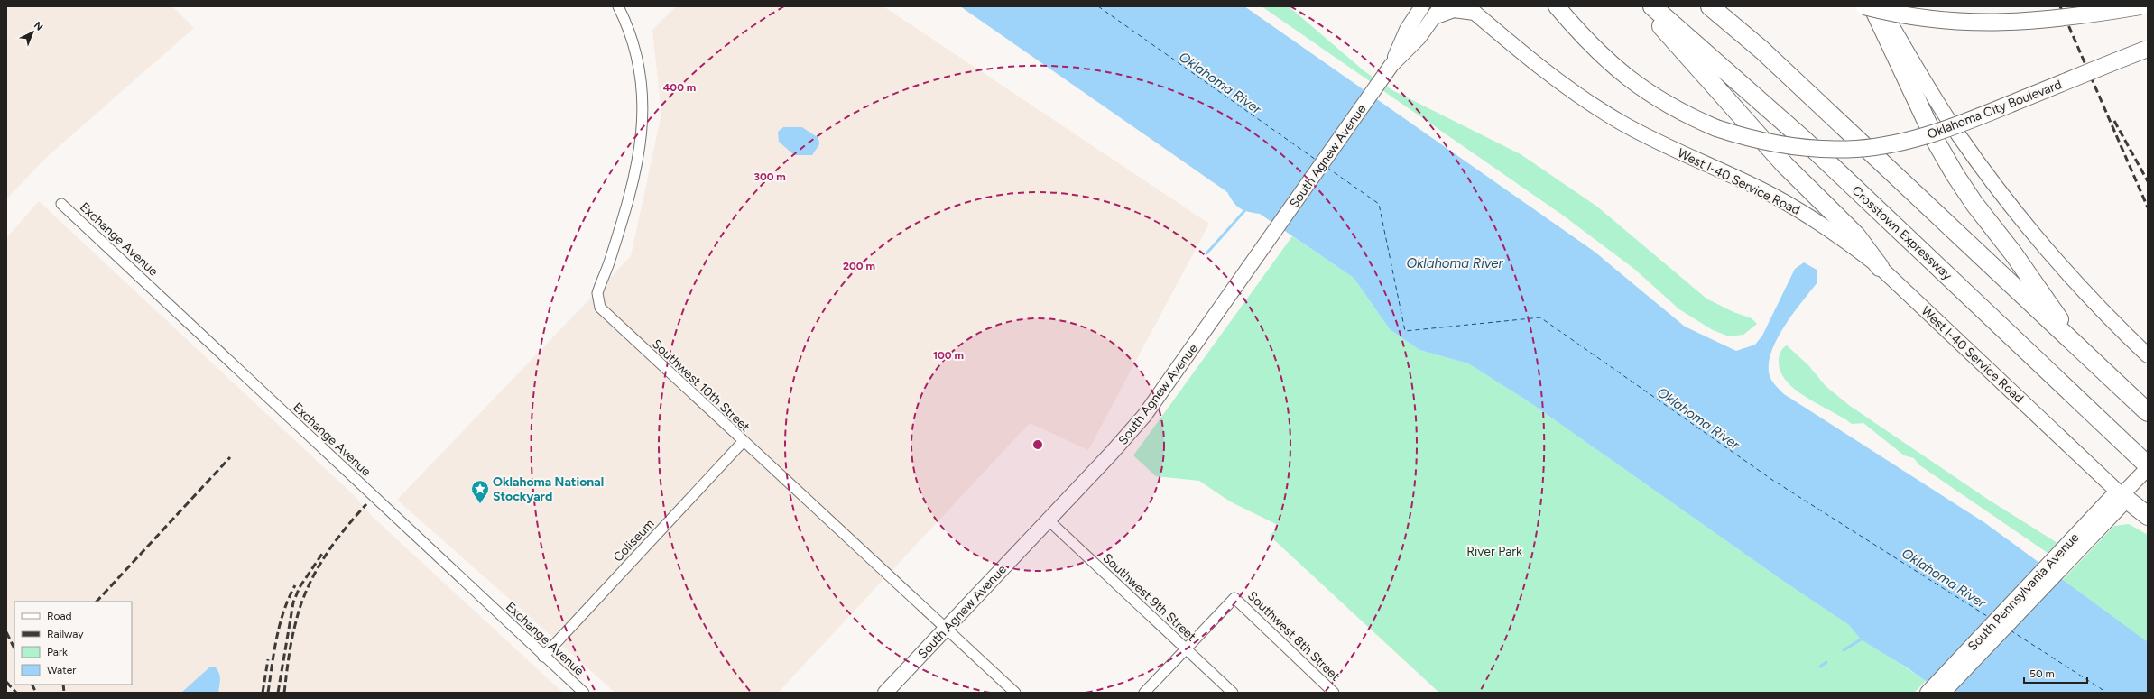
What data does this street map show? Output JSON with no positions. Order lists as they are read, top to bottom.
{
  "streets": {
    "highway": ["Crosstown Expressway"],
    "main road": [
      "Oklahoma City Boulevard",
      "South Agnew Avenue",
      "West I-40 Service Road",
      "South Pennsylvania Avenue"
    ],
    "street": [
      "Exchange Avenue",
      "Southwest 10th Street",
      "Coliseum",
      "Southwest 9th Street",
      "Southwest 8th Street"
    ]
  },
  "crossings": [
    ["South Agnew Avenue", "Southwest 10th Street"],
    ["South Agnew Avenue", "Southwest 9th Street"],
    ["West I-40 Service Road", "South Pennsylvania Avenue"],
    ["Crosstown Expressway", "South Pennsylvania Avenue"],
    ["Exchange Avenue", "Coliseum"],
    ["Southwest 10th Street", "Coliseum"],
    ["Southwest 9th Street", "Southwest 8th Street"]
  ],
  "water": ["Oklahoma River"],
  "parks": ["River Park"],
  "places": {
    "place": ["Oklahoma National Stockyard"]
  },
  "legend": [
    "Road",
    "Railway",
    "Park",
    "Water"
  ],
  "scale_bar": "50 m",
  "north": "top right",
  "rings": [
    "400 m",
    "300 m",
    "200 m",
    "100 m"
  ]
}
